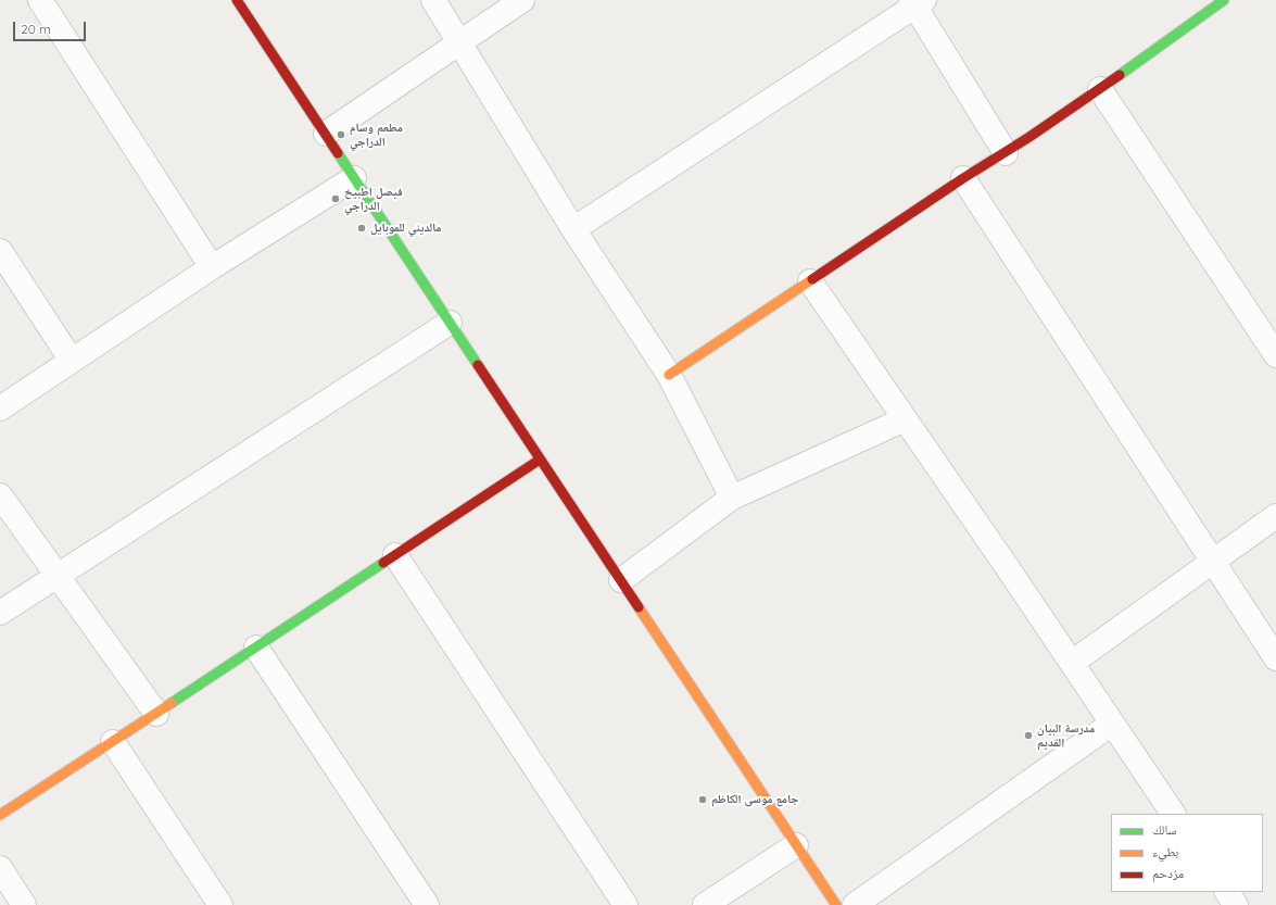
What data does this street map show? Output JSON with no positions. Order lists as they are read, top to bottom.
{
  "places": [
    "مطعم وسام الدراجي",
    "فيصل اطبيخ الدراجي",
    "مالديني للموبايل",
    "مدرسة البيان القديم",
    "جامع موسى الكاظم"
  ],
  "legend": ["سالك", "بطيء", "مزدحم"],
  "scale_bar": "20 m"
}
